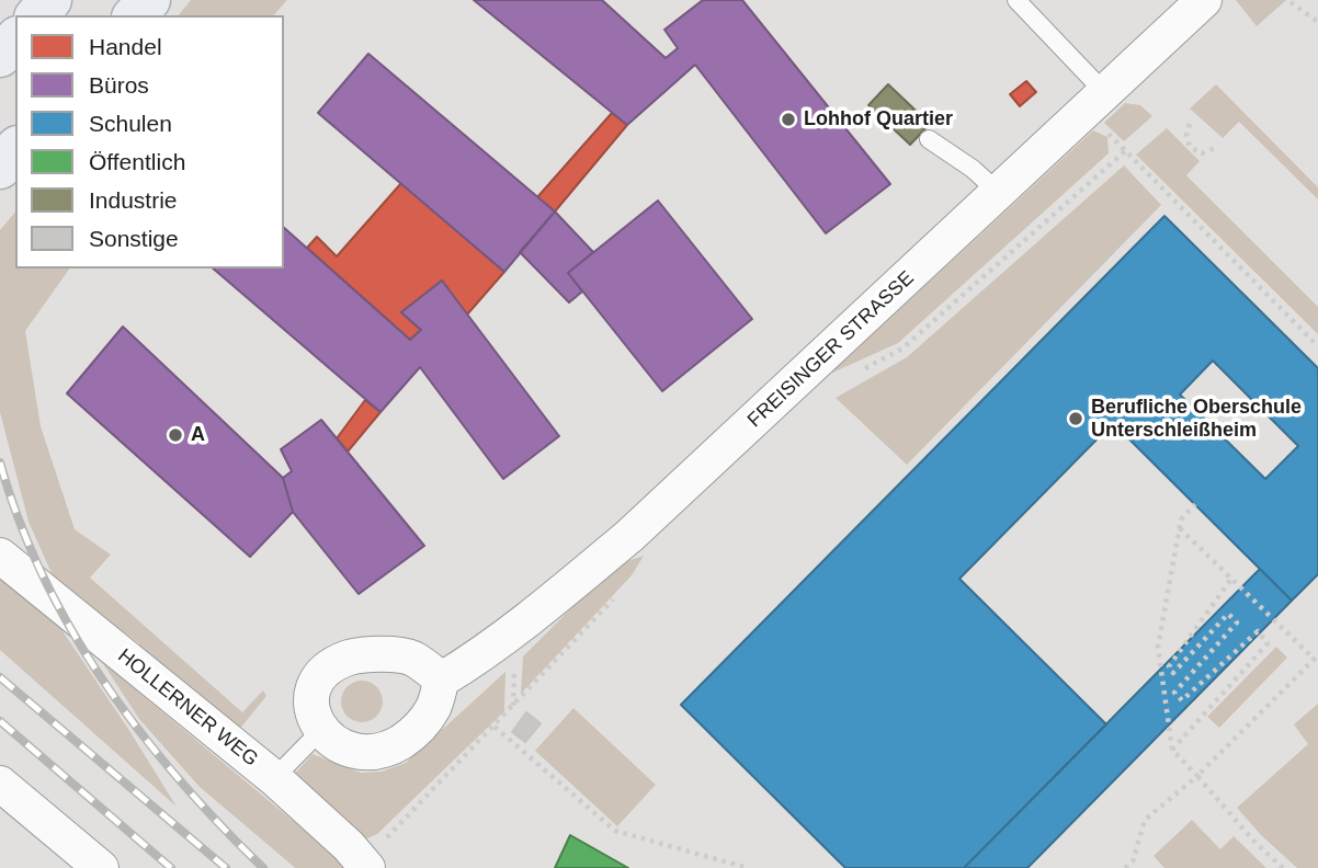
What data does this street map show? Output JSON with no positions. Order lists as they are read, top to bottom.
{
  "streets": {
    "street": ["FREISINGER STRASSE", "HOLLERNER WEG"]
  },
  "places": ["Lohhof Quartier", "Berufliche Oberschule Unterschleißheim", "A"],
  "legend": [
    "Handel",
    "Büros",
    "Schulen",
    "Öffentlich",
    "Industrie",
    "Sonstige"
  ]
}
